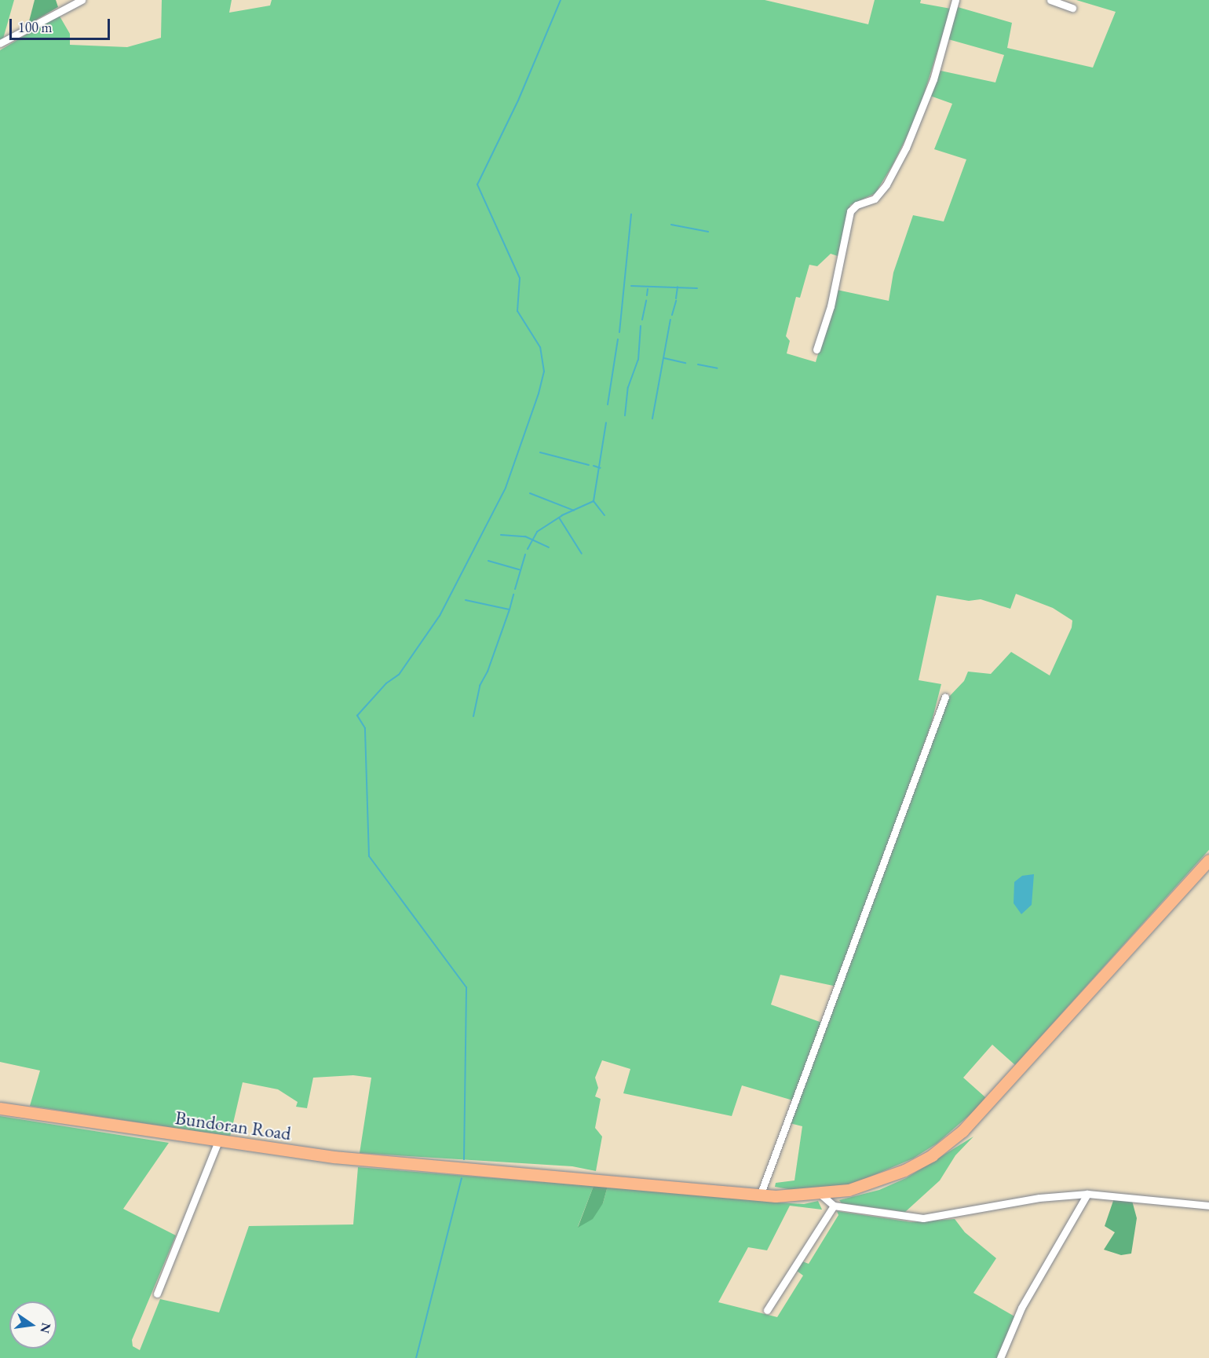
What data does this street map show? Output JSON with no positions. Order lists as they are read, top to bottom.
{
  "streets": {
    "highway": ["Bundoran Road"]
  },
  "scale_bar": "100 m",
  "north": "right"
}
